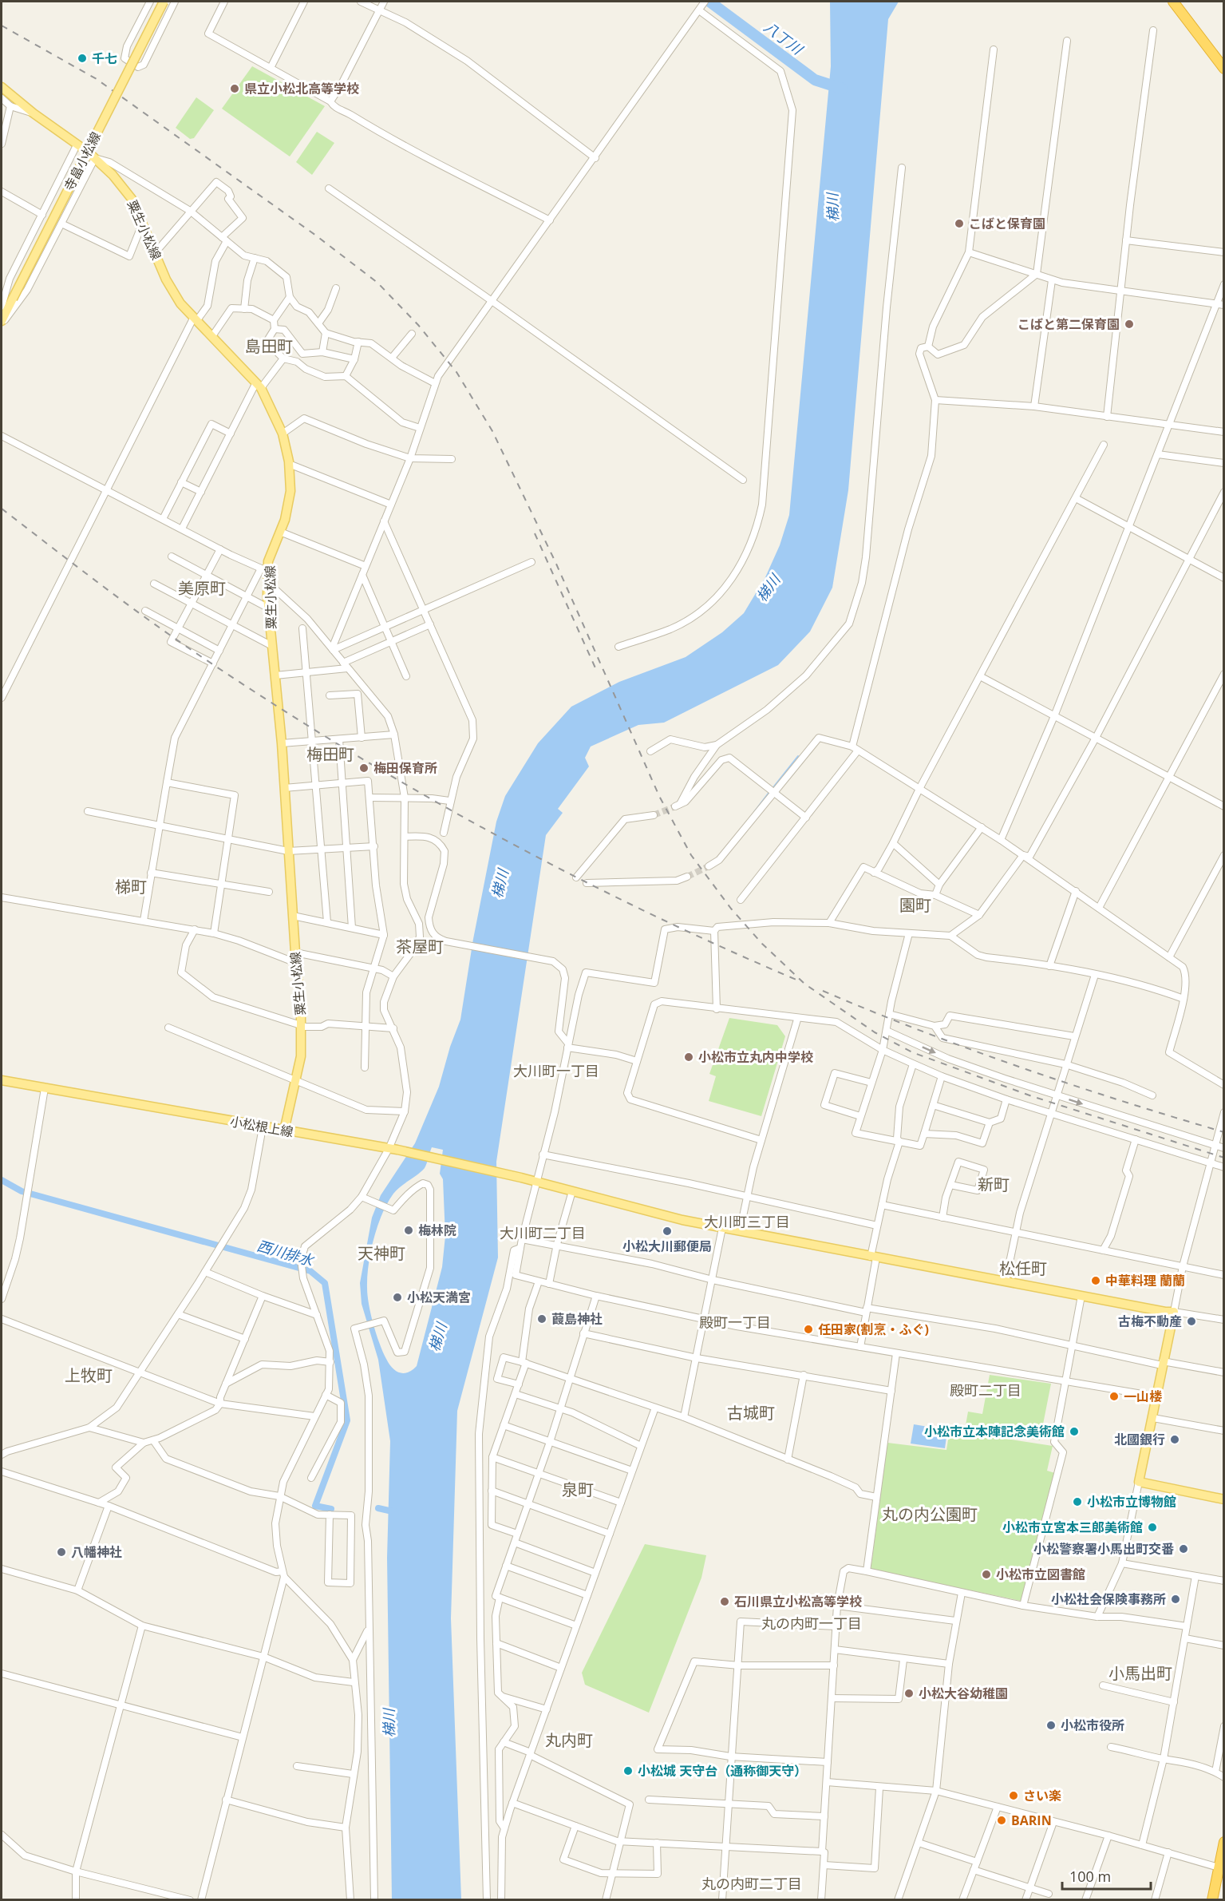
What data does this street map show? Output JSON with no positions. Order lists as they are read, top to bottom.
{
  "streets": {
    "main road": ["寺畠小松線", "粟生小松線", "小松根上線"]
  },
  "crossings": [
    ["粟生小松線", "小松根上線"]
  ],
  "districts": [
    "島田町",
    "美原町",
    "梅田町",
    "梯町",
    "園町",
    "茶屋町",
    "大川町一丁目",
    "新町",
    "大川町三丁目",
    "大川町二丁目",
    "天神町",
    "松任町",
    "殿町一丁目",
    "上牧町",
    "殿町二丁目",
    "古城町",
    "泉町",
    "丸の内公園町",
    "丸の内町一丁目",
    "小馬出町",
    "丸内町",
    "丸の内町二丁目"
  ],
  "water": ["八丁川", "梯川", "西川排水"],
  "places": [
    "千七",
    "県立小松北高等学校",
    "こばと保育園",
    "こばと第二保育園",
    "梅田保育所",
    "小松市立丸内中学校",
    "梅林院",
    "小松大川郵便局",
    "中華料理 蘭蘭",
    "小松天満宮",
    "葭島神社",
    "古梅不動産",
    "任田家(割烹・ふぐ)",
    "一山楼",
    "小松市立本陣記念美術館",
    "北國銀行",
    "小松市立博物館",
    "小松市立宮本三郎美術館",
    "小松警察署小馬出町交番",
    "八幡神社",
    "小松市立図書館",
    "小松社会保険事務所",
    "石川県立小松高等学校",
    "小松大谷幼稚園",
    "小松市役所",
    "小松城 天守台（通称御天守）",
    "さい楽",
    "BARIN"
  ],
  "scale_bar": "100 m"
}
